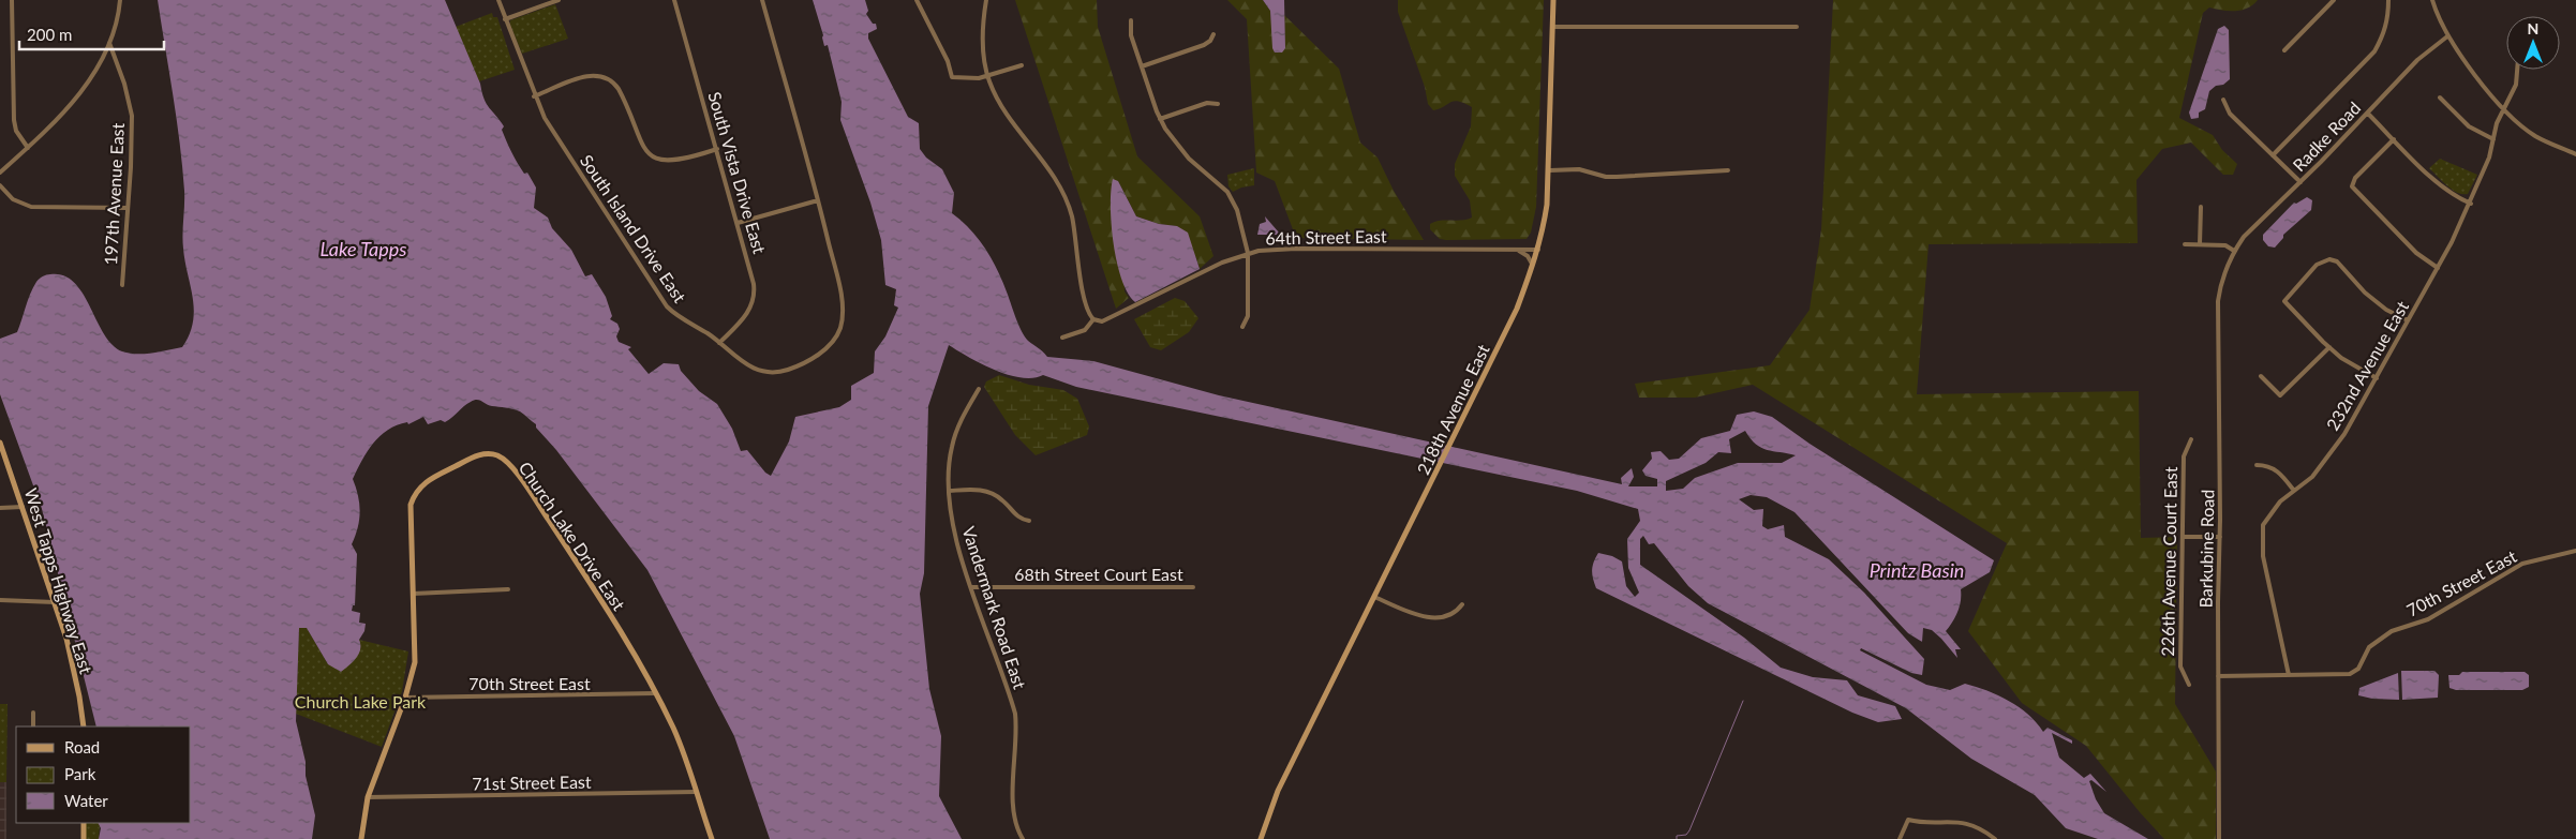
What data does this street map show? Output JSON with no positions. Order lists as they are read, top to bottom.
{
  "streets": {
    "street": [
      "Radke Road",
      "South Vista Drive East",
      "197th Avenue East",
      "South Island Drive East",
      "64th Street East",
      "232nd Avenue East",
      "218th Avenue East",
      "Church Lake Drive East",
      "Barkubine Road",
      "226th Avenue Court East",
      "68th Street Court East",
      "West Tapps Highway East",
      "70th Street East",
      "Vandermark Road East",
      "71st Street East"
    ]
  },
  "crossings": [
    ["Radke Road", "Barkubine Road"],
    ["South Vista Drive East", "South Island Drive East"],
    ["64th Street East", "218th Avenue East"],
    ["232nd Avenue East", "70th Street East"],
    ["Church Lake Drive East", "70th Street East"],
    ["Church Lake Drive East", "71st Street East"],
    ["Barkubine Road", "70th Street East"],
    ["68th Street Court East", "Vandermark Road East"]
  ],
  "water": ["Lake Tapps", "Printz Basin"],
  "parks": ["Church Lake Park"],
  "legend": ["Road", "Park", "Water"],
  "scale_bar": "200 m",
  "north": "top"
}
